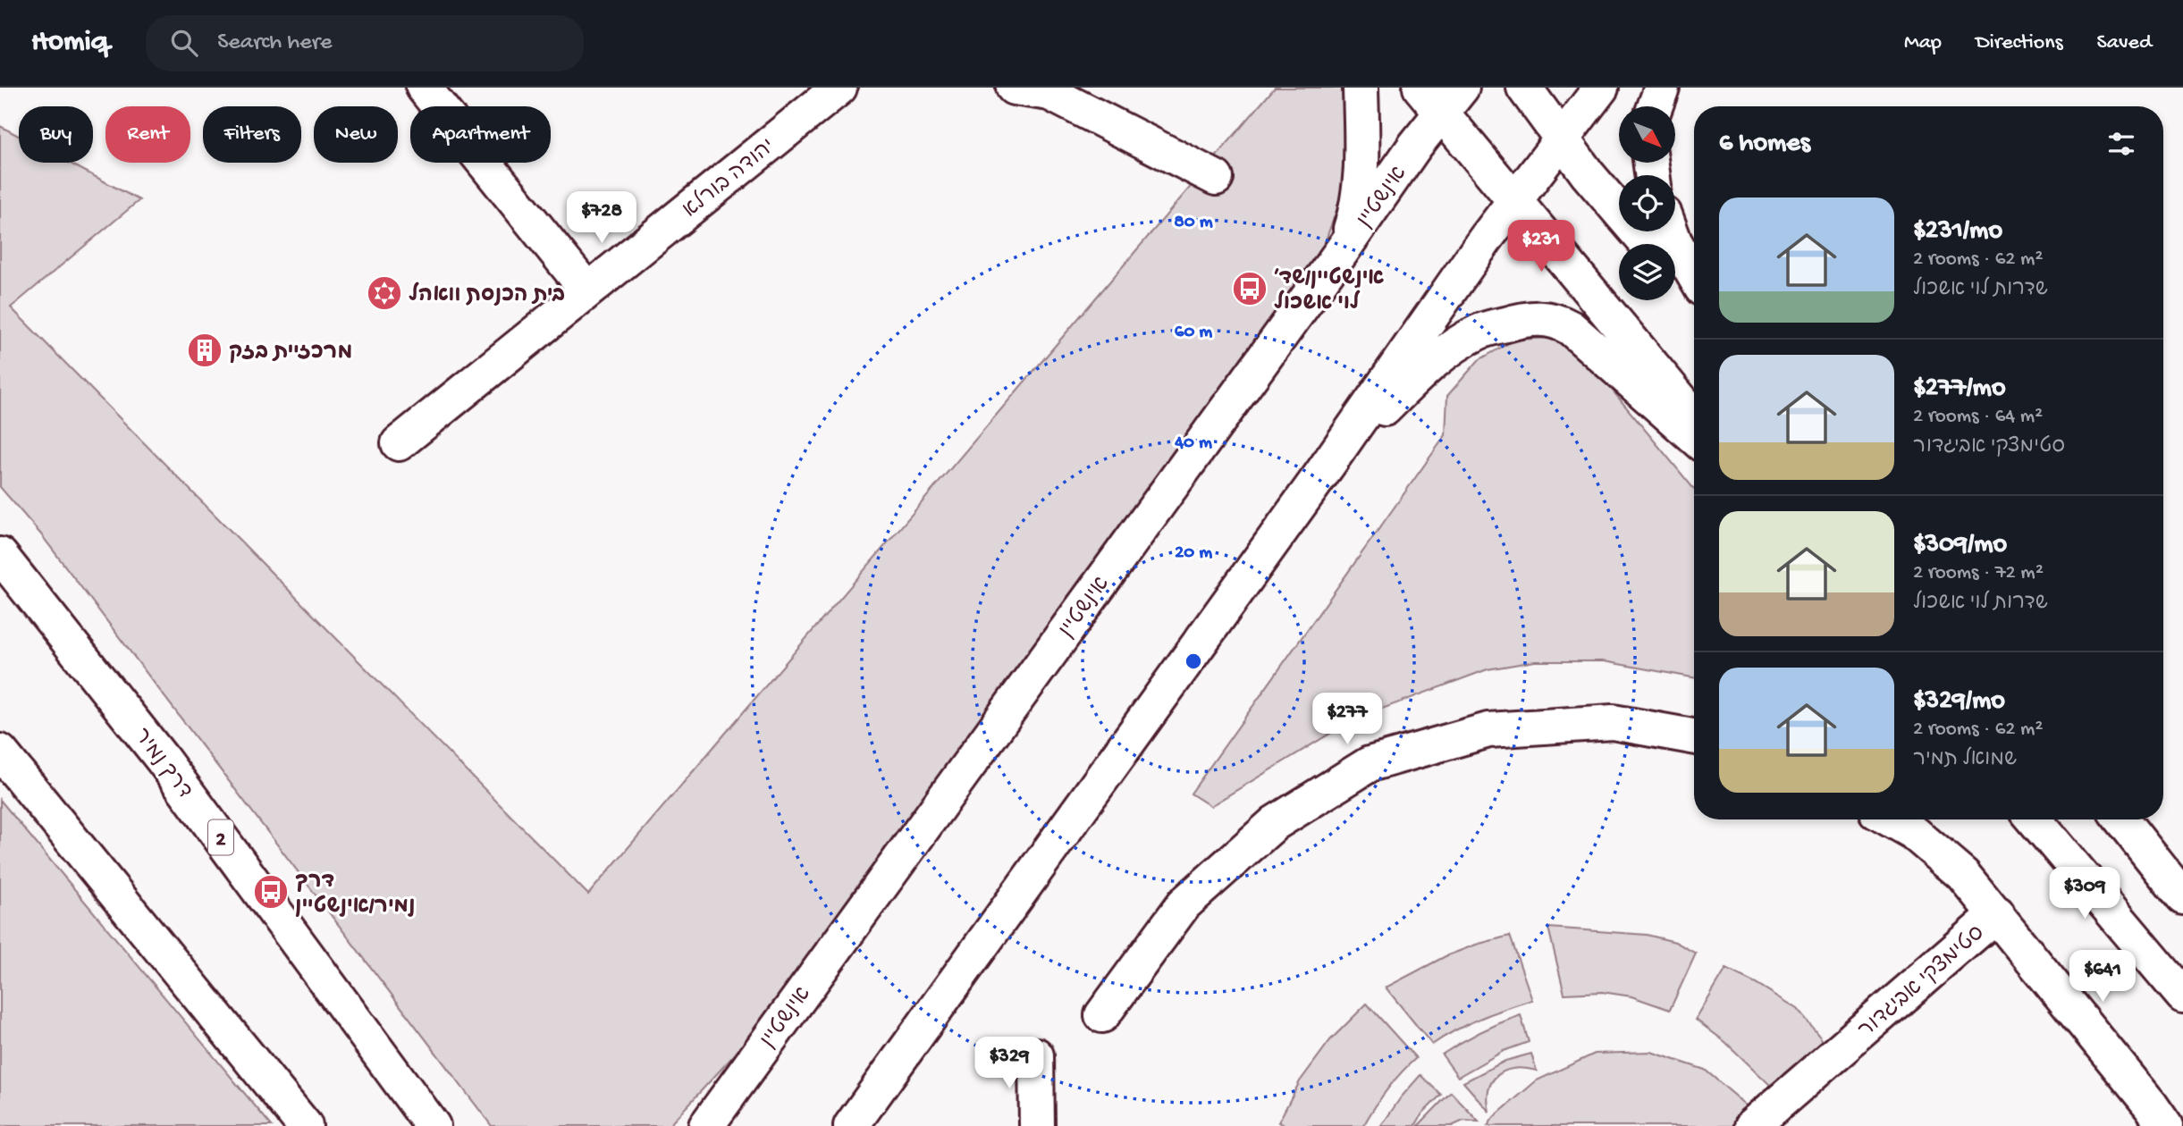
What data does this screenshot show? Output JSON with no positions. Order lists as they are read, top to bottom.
{
  "streets": {
    "main road": [
      "יהודה בורלא",
      "אינשטיין",
      "דרך נמיר",
      "2",
      "סטימצקי אביגדור"
    ]
  },
  "places": {
    "bus stop": ["אינשטיין/שד׳ לוי אשכול", "דרך נמיר/אינשטיין"],
    "synagogue": ["בית הכנסת וואהל"],
    "building": ["מרכזיית בזק"]
  },
  "north": "bottom right",
  "page": {
    "header": "Homiq",
    "search": "Search here",
    "nav": ["Map", "Directions", "Saved"],
    "chip": [
      "Buy",
      "Rent",
      "Filters",
      "New",
      "Apartment"
    ],
    "heading": "6 homes",
    "list": [
      {
        "name": "$231/mo",
        "note": "2 rooms · 62 m² · שדרות לוי אשכול"
      },
      {
        "name": "$277/mo",
        "note": "2 rooms · 64 m² · סטימצקי אביגדור"
      },
      {
        "name": "$309/mo",
        "note": "2 rooms · 72 m² · שדרות לוי אשכול"
      },
      {
        "name": "$329/mo",
        "note": "2 rooms · 62 m² · שמואל תמיר"
      }
    ],
    "price": [
      "$728",
      "$231",
      "$277",
      "$309",
      "$641",
      "$329"
    ]
  },
  "rings": [
    "80 m",
    "60 m",
    "40 m",
    "20 m"
  ]
}
